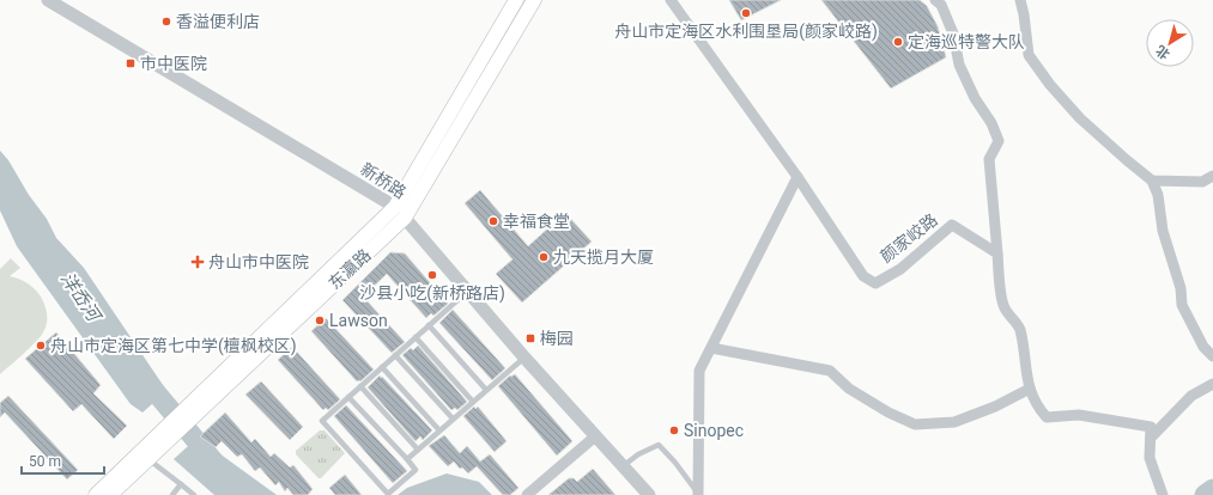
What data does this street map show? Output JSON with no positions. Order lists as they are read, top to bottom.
{
  "streets": {
    "main road": ["东瀛路"],
    "street": ["新桥路", "颜家峧路"]
  },
  "crossings": [
    ["新桥路", "东瀛路"]
  ],
  "water": ["洋岙河"],
  "places": {
    "other": [
      "舟山市定海区水利围垦局(颜家峧路)",
      "香溢便利店",
      "定海巡特警大队",
      "幸福食堂",
      "九天揽月大厦",
      "沙县小吃(新桥路店)",
      "Lawson",
      "舟山市定海区第七中学(檀枫校区)",
      "Sinopec"
    ],
    "transit": ["市中医院", "梅园"],
    "health": ["舟山市中医院"]
  },
  "scale_bar": "50 m",
  "north": "bottom left"
}
